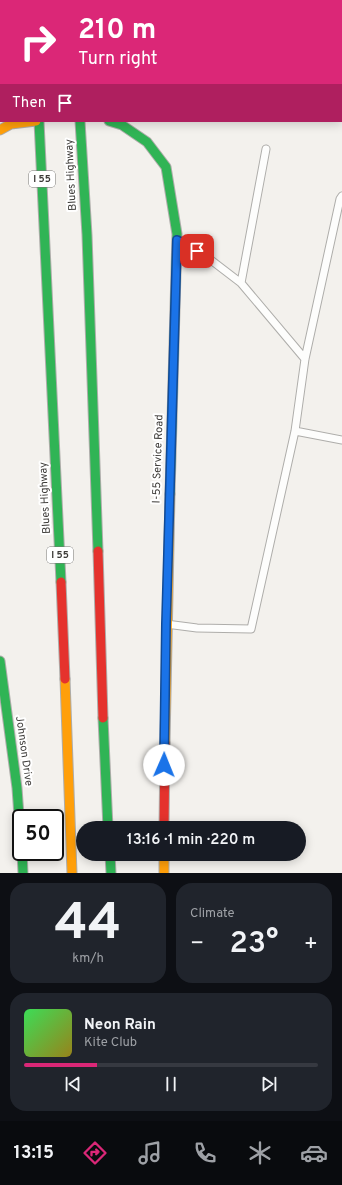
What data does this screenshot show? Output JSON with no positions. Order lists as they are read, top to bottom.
{
  "streets": {
    "main road": [
      "Blues Highway",
      "I 55",
      "I-55 Service Road",
      "Johnson Drive"
    ]
  },
  "page": {
    "turn": ["210 m", "Turn right"],
    "then": "Then",
    "limit": "50",
    "trip": "13:16 · 1 min · 220 m",
    "tile": [
      ["44", "km/h"],
      "Climate"
    ],
    "heat": ["−", "23°", "+"],
    "song": ["Neon Rain", "Kite Club"],
    "tabs": "13:15"
  }
}
